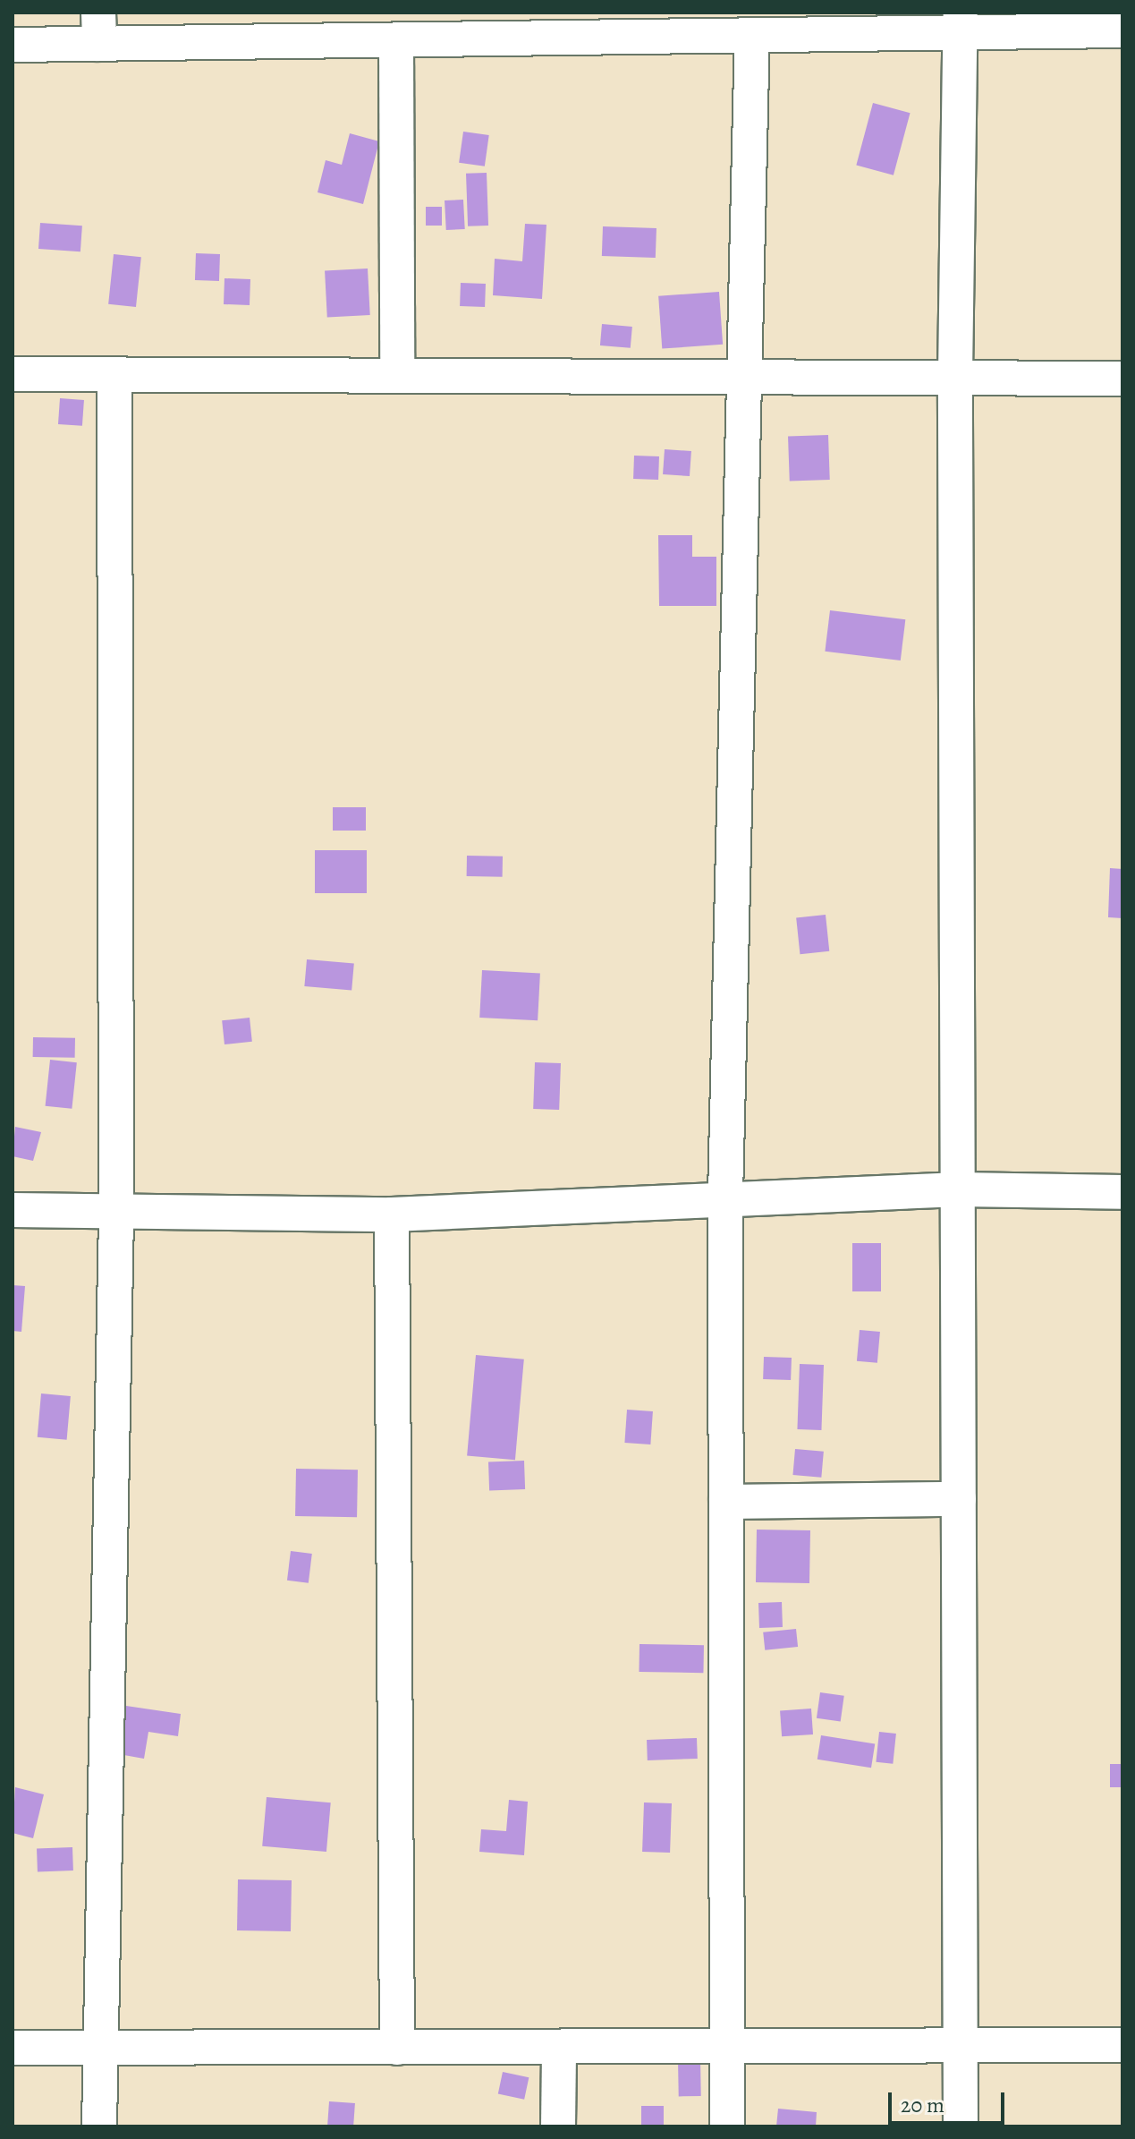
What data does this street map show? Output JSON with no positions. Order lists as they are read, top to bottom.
{
  "scale_bar": "20 m"
}
